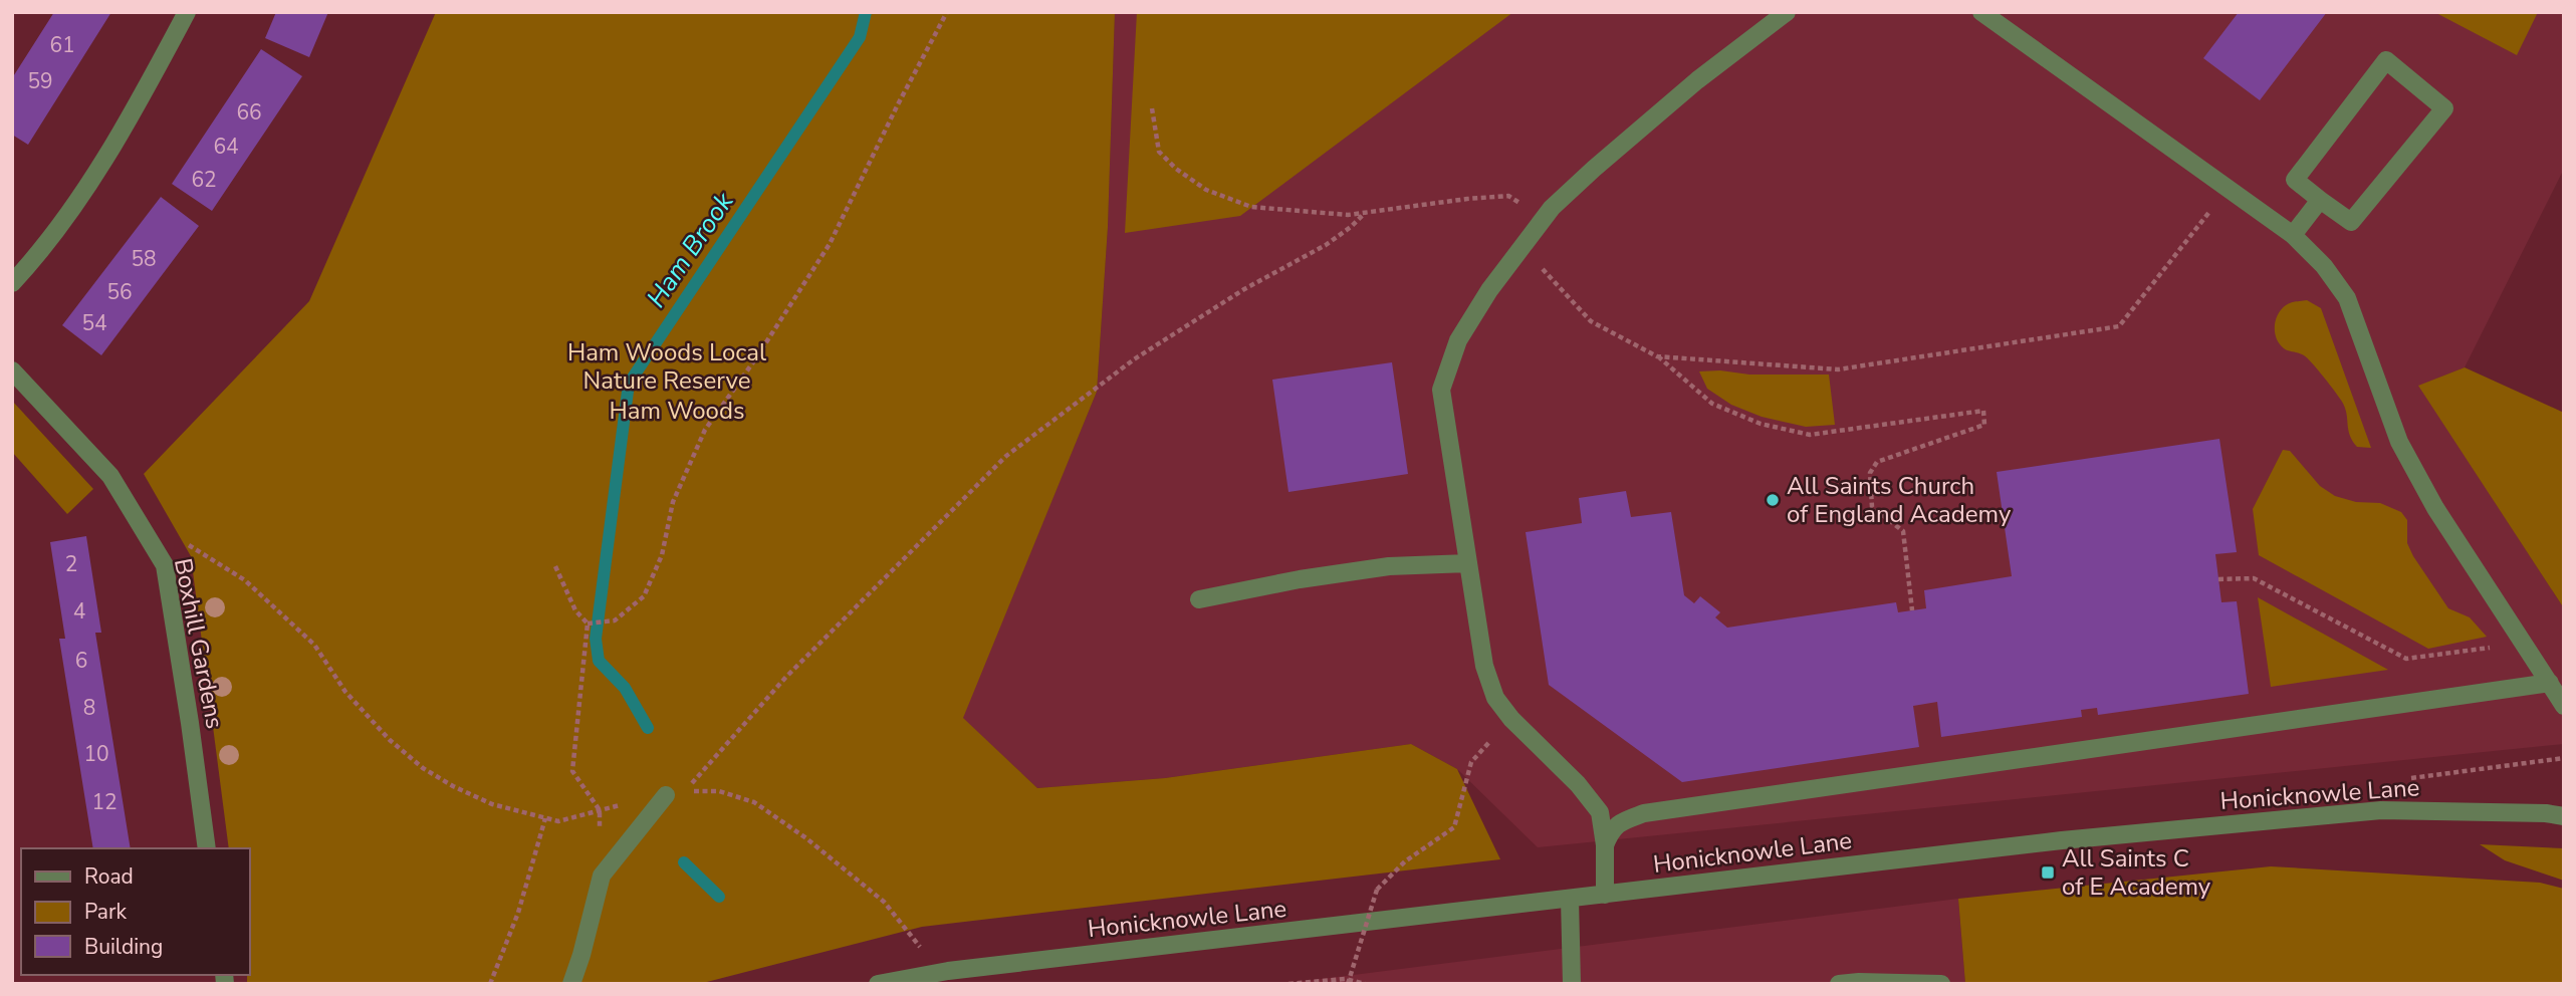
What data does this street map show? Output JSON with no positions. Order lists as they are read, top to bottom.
{
  "streets": {
    "street": ["Boxhill Gardens", "Honicknowle Lane"]
  },
  "water": ["Ham Brook"],
  "parks": ["Ham Woods Local Nature Reserve", "Ham Woods"],
  "places": {
    "other": ["All Saints Church of England Academy"],
    "transit": ["All Saints C of E Academy"]
  },
  "house_numbers": [
    "61",
    "59",
    "66",
    "64",
    "62",
    "58",
    "56",
    "54",
    "2",
    "4",
    "6",
    "8",
    "10",
    "12"
  ],
  "legend": ["Road", "Park", "Building"]
}
